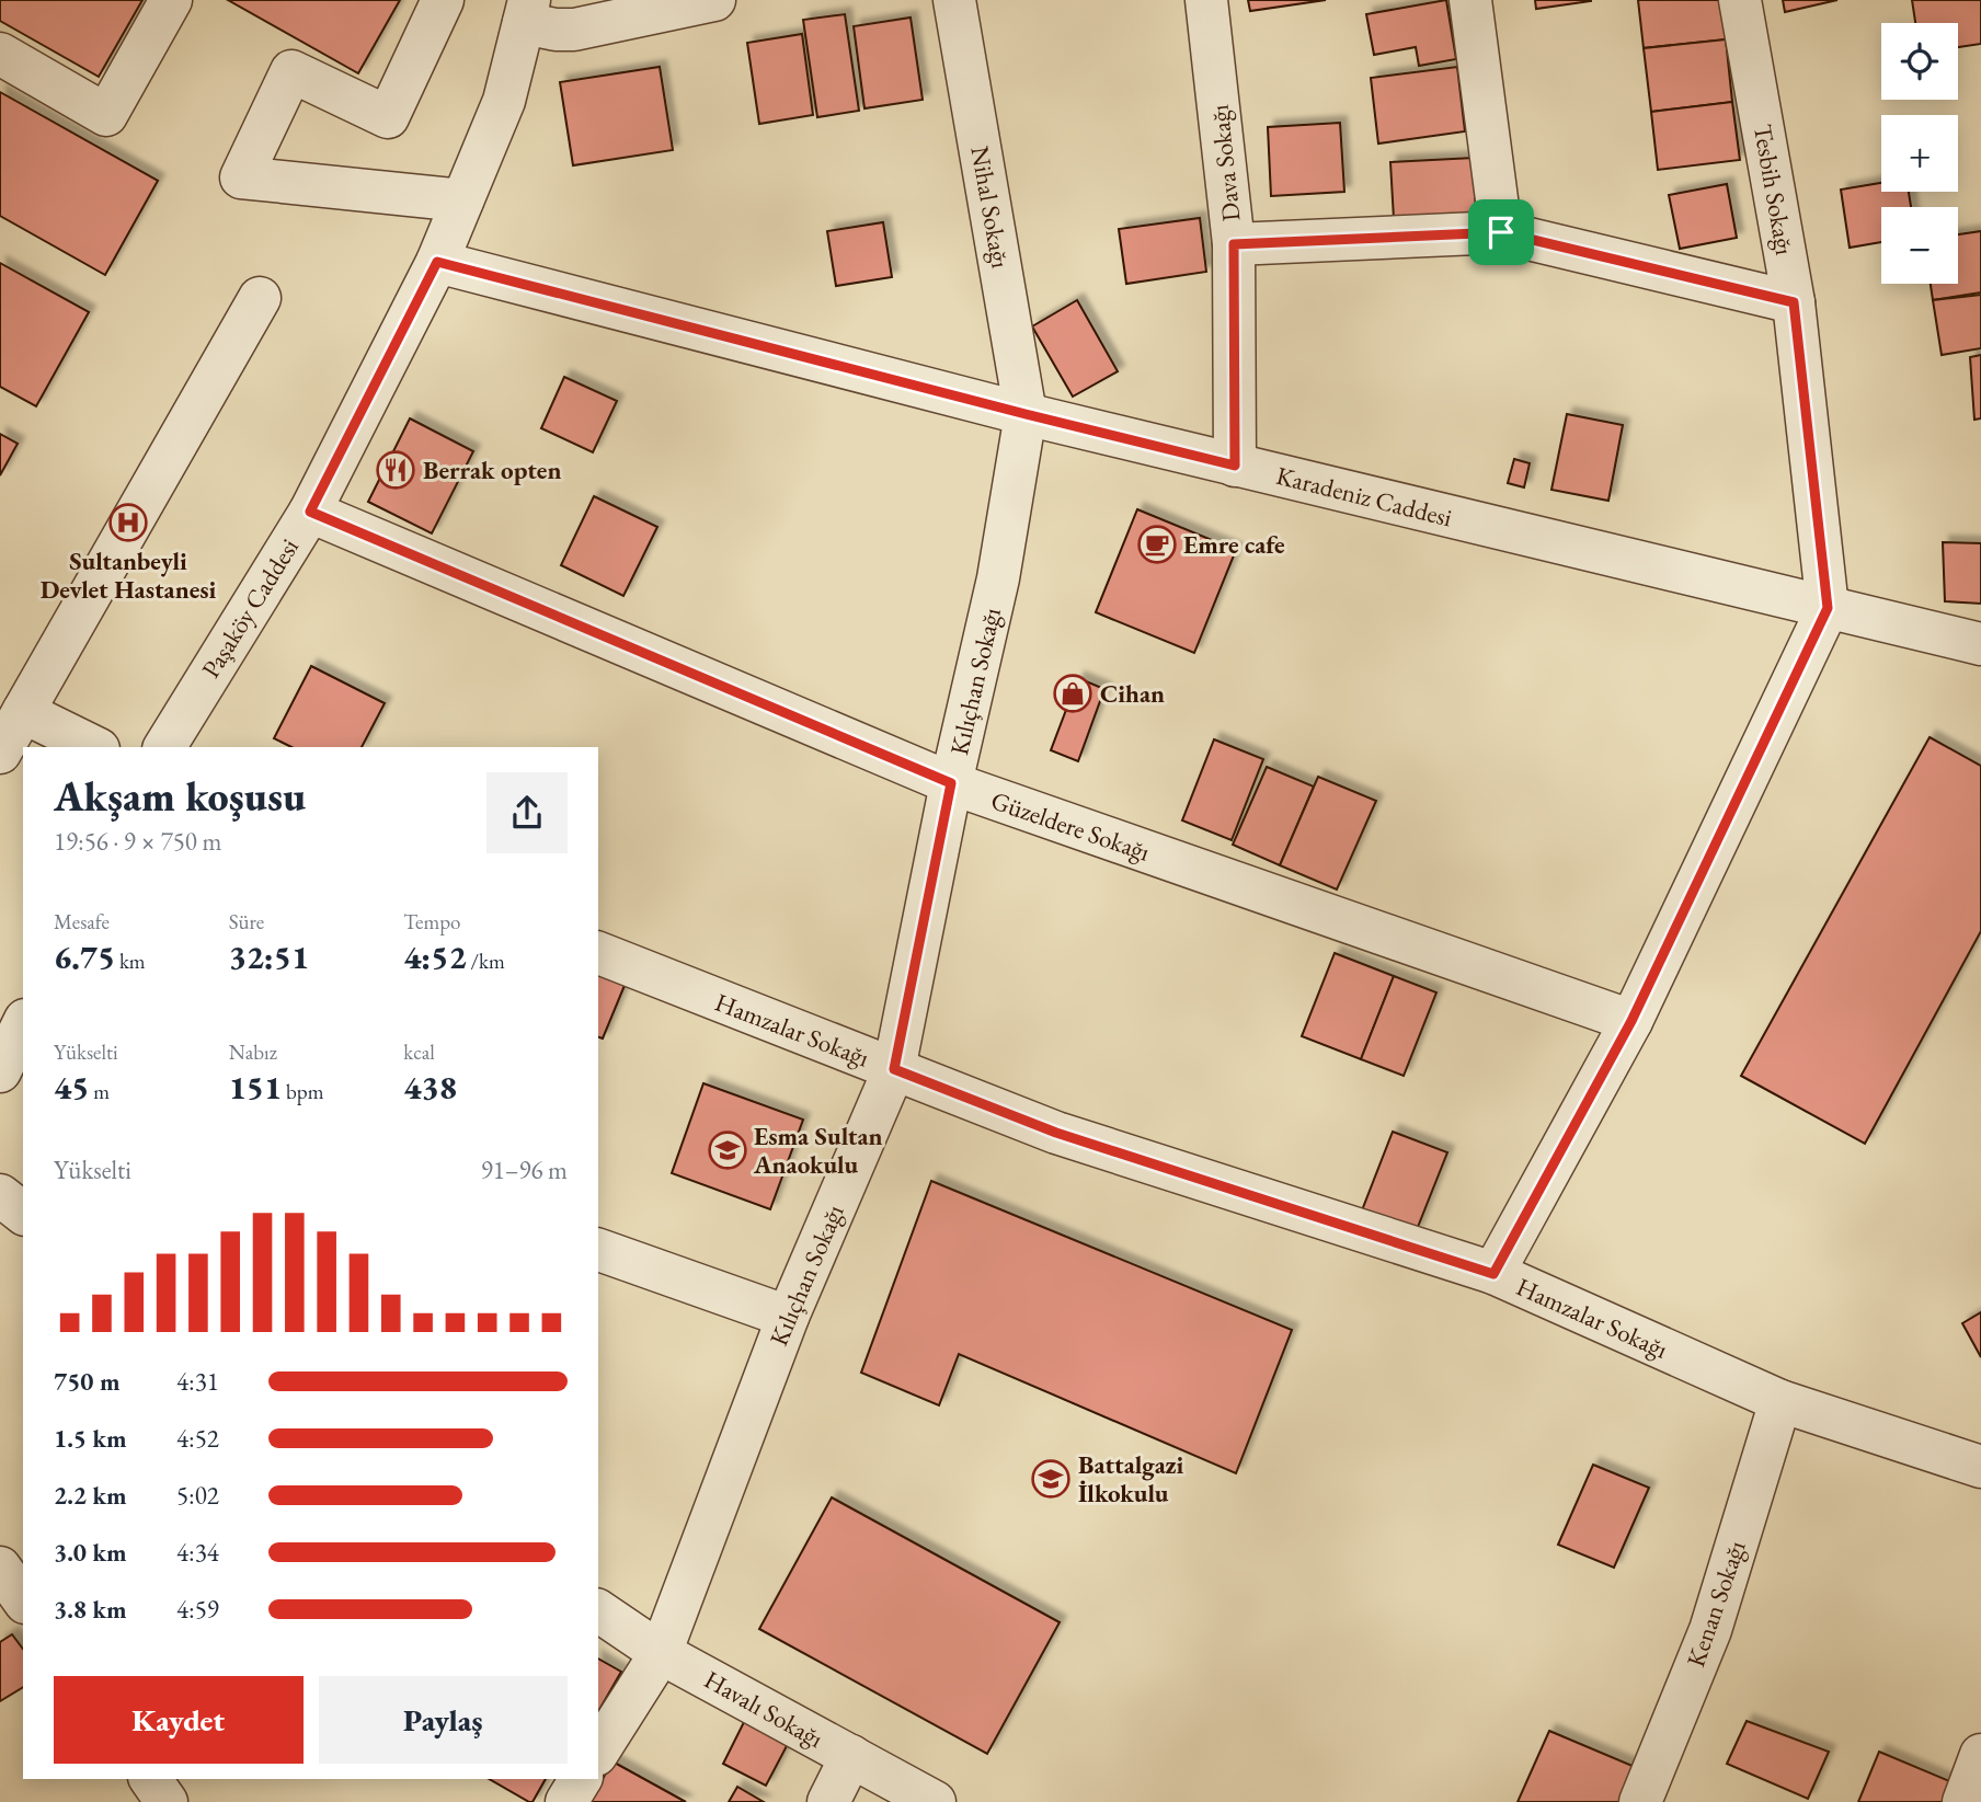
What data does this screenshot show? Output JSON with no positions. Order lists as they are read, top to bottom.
{
  "streets": {
    "street": [
      "Dava Sokağı",
      "Tesbih Sokağı",
      "Nihal Sokağı",
      "Karadeniz Caddesi",
      "Paşaköy Caddesi",
      "Kılıçhan Sokağı",
      "Güzeldere Sokağı",
      "Hamzalar Sokağı",
      "Kenan Sokağı",
      "Havalı Sokağı"
    ]
  },
  "crossings": [
    ["Dava Sokağı", "Karadeniz Caddesi"],
    ["Tesbih Sokağı", "Karadeniz Caddesi"],
    ["Nihal Sokağı", "Karadeniz Caddesi"],
    ["Nihal Sokağı", "Kılıçhan Sokağı"],
    ["Karadeniz Caddesi", "Paşaköy Caddesi"],
    ["Karadeniz Caddesi", "Kılıçhan Sokağı"],
    ["Paşaköy Caddesi", "Güzeldere Sokağı"],
    ["Kılıçhan Sokağı", "Güzeldere Sokağı"],
    ["Kılıçhan Sokağı", "Hamzalar Sokağı"],
    ["Kılıçhan Sokağı", "Havalı Sokağı"],
    ["Hamzalar Sokağı", "Kenan Sokağı"]
  ],
  "places": {
    "restaurant": ["Berrak opten"],
    "hospital": ["Sultanbeyli Devlet Hastanesi"],
    "cafe": ["Emre cafe"],
    "shop": ["Cihan"],
    "school or university": ["Esma Sultan Anaokulu", "Battalgazi İlkokulu"]
  },
  "page": {
    "map_buttons": ["+", "−"],
    "heading": ["Akşam koşusu", "19:56 · 9 × 750 m"],
    "stats": [
      ["Mesafe", "6.75 km"],
      ["Süre", "32:51"],
      ["Tempo", "4:52 /km"],
      ["Yükselti", "45 m"],
      ["Nabız", "151 bpm"],
      ["kcal", "438"]
    ],
    "chart": ["Yükselti", "91–96 m"],
    "list": [
      {
        "name": "750 m",
        "note": "4:31"
      },
      {
        "name": "1.5 km",
        "note": "4:52"
      },
      {
        "name": "2.2 km",
        "note": "5:02"
      },
      {
        "name": "3.0 km",
        "note": "4:34"
      },
      {
        "name": "3.8 km",
        "note": "4:59"
      }
    ],
    "buttons": ["Kaydet", "Paylaş"]
  }
}
